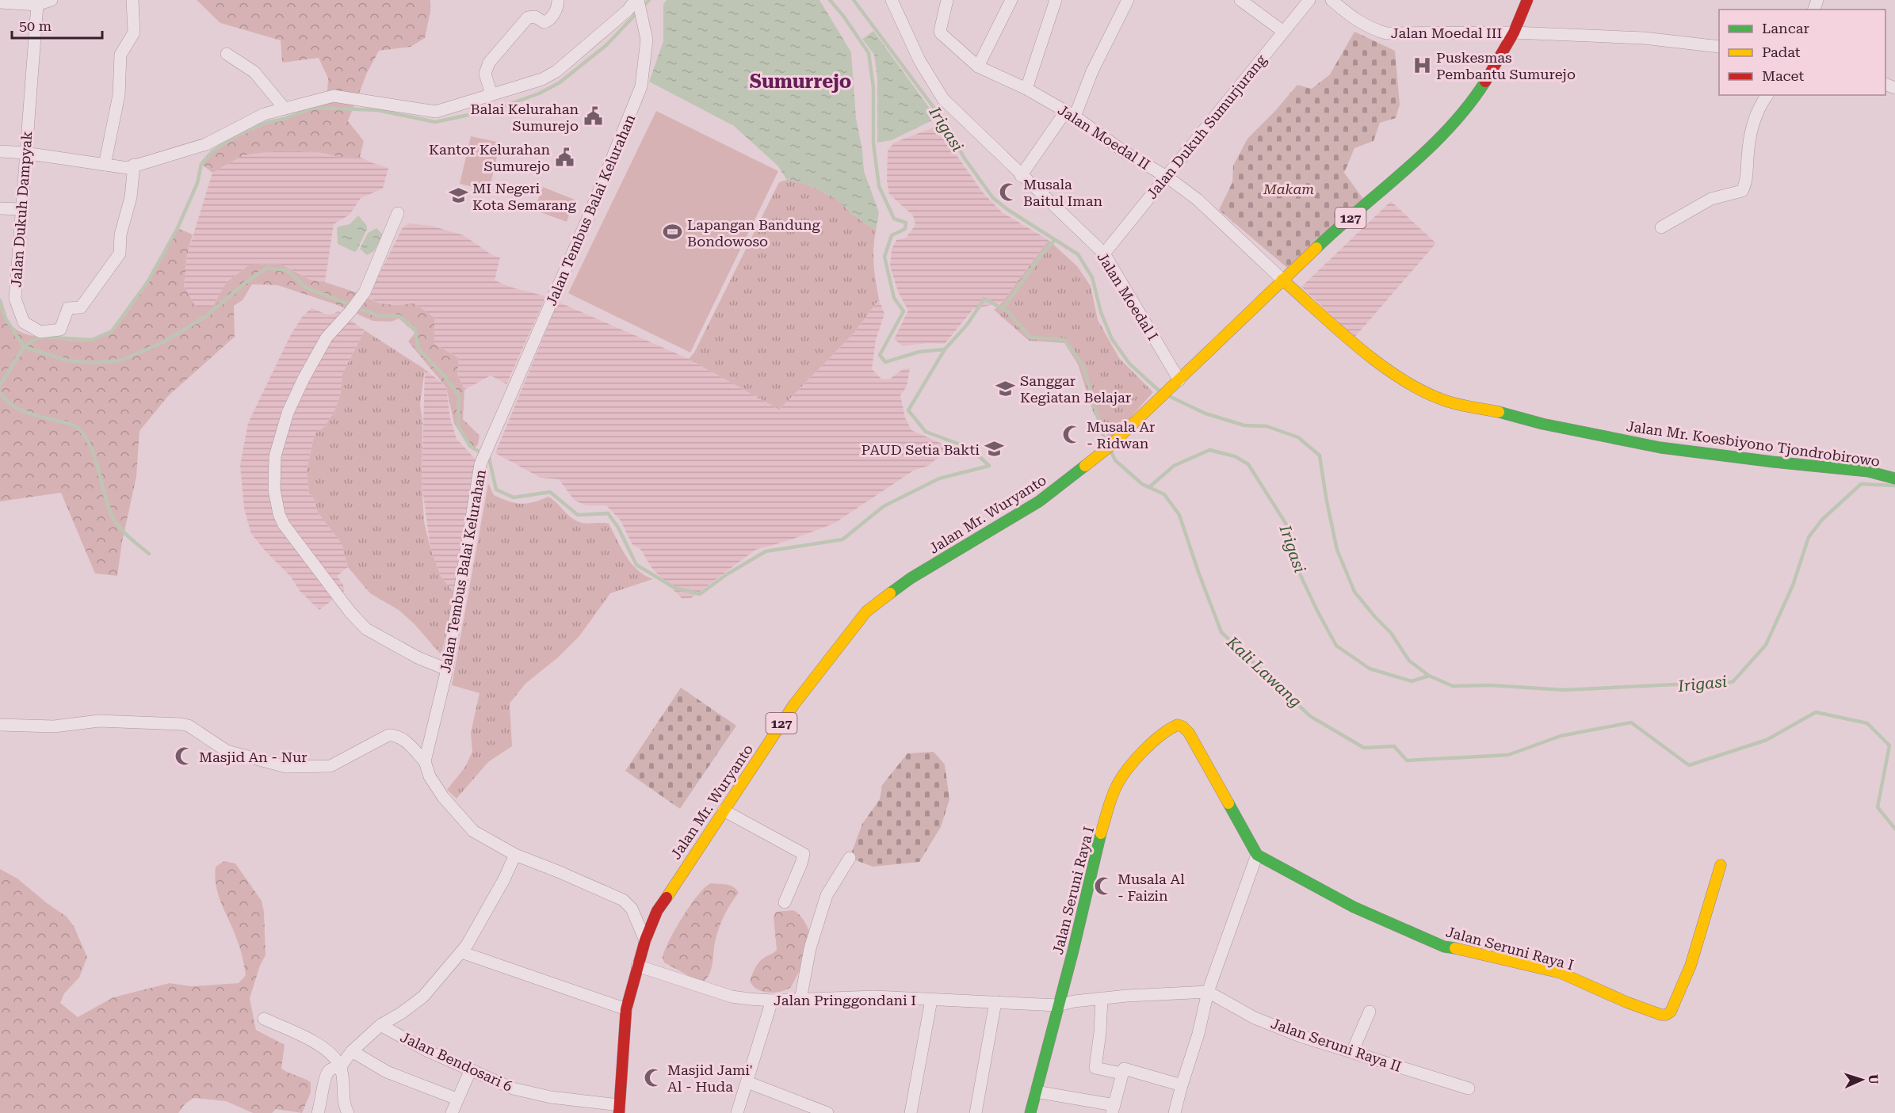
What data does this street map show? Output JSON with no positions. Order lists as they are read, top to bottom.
{
  "streets": {
    "main road": [
      "127",
      "Jalan Mr. Koesbiyono Tjondrobirowo",
      "Jalan Mr. Wuryanto",
      "Jalan Seruni Raya I"
    ],
    "street": [
      "Jalan Moedal III",
      "Jalan Dukuh Sumurjurang",
      "Jalan Moedal II",
      "Jalan Dukuh Dampyak",
      "Jalan Tembus Balai Kelurahan",
      "Jalan Moedal I",
      "Jalan Pringgondani I",
      "Jalan Seruni Raya II",
      "Jalan Bendosari 6"
    ]
  },
  "crossings": [
    ["Jalan Moedal III", "Jalan Mr. Wuryanto"],
    ["Jalan Dukuh Sumurjurang", "Jalan Moedal II"],
    ["Jalan Dukuh Sumurjurang", "Jalan Moedal I"],
    ["Jalan Moedal II", "Jalan Mr. Koesbiyono Tjondrobirowo"],
    ["Jalan Moedal II", "Jalan Mr. Wuryanto"],
    ["Jalan Moedal I", "Jalan Mr. Wuryanto"],
    ["Jalan Mr. Koesbiyono Tjondrobirowo", "Jalan Mr. Wuryanto"],
    ["Jalan Mr. Wuryanto", "Jalan Pringgondani I"],
    ["Jalan Mr. Wuryanto", "Jalan Bendosari 6"],
    ["Jalan Seruni Raya I", "Jalan Pringgondani I"]
  ],
  "districts": ["Sumurrejo"],
  "water": ["Irigasi", "Kali Lawang"],
  "parks": ["Makam"],
  "places": {
    "hospital": ["Puskesmas Pembantu Sumurejo"],
    "public building": ["Balai Kelurahan Sumurejo", "Kantor Kelurahan Sumurejo"],
    "mosque": [
      "Musala Baitul Iman",
      "Musala Ar - Ridwan",
      "Masjid An - Nur",
      "Musala Al - Faizin",
      "Masjid Jami' Al - Huda"
    ],
    "school or university": ["MI Negeri Kota Semarang", "Sanggar Kegiatan Belajar", "PAUD Setia Bakti"],
    "sports": ["Lapangan Bandung Bondowoso"]
  },
  "legend": ["Lancar", "Padat", "Macet"],
  "scale_bar": "50 m",
  "north": "right"
}
